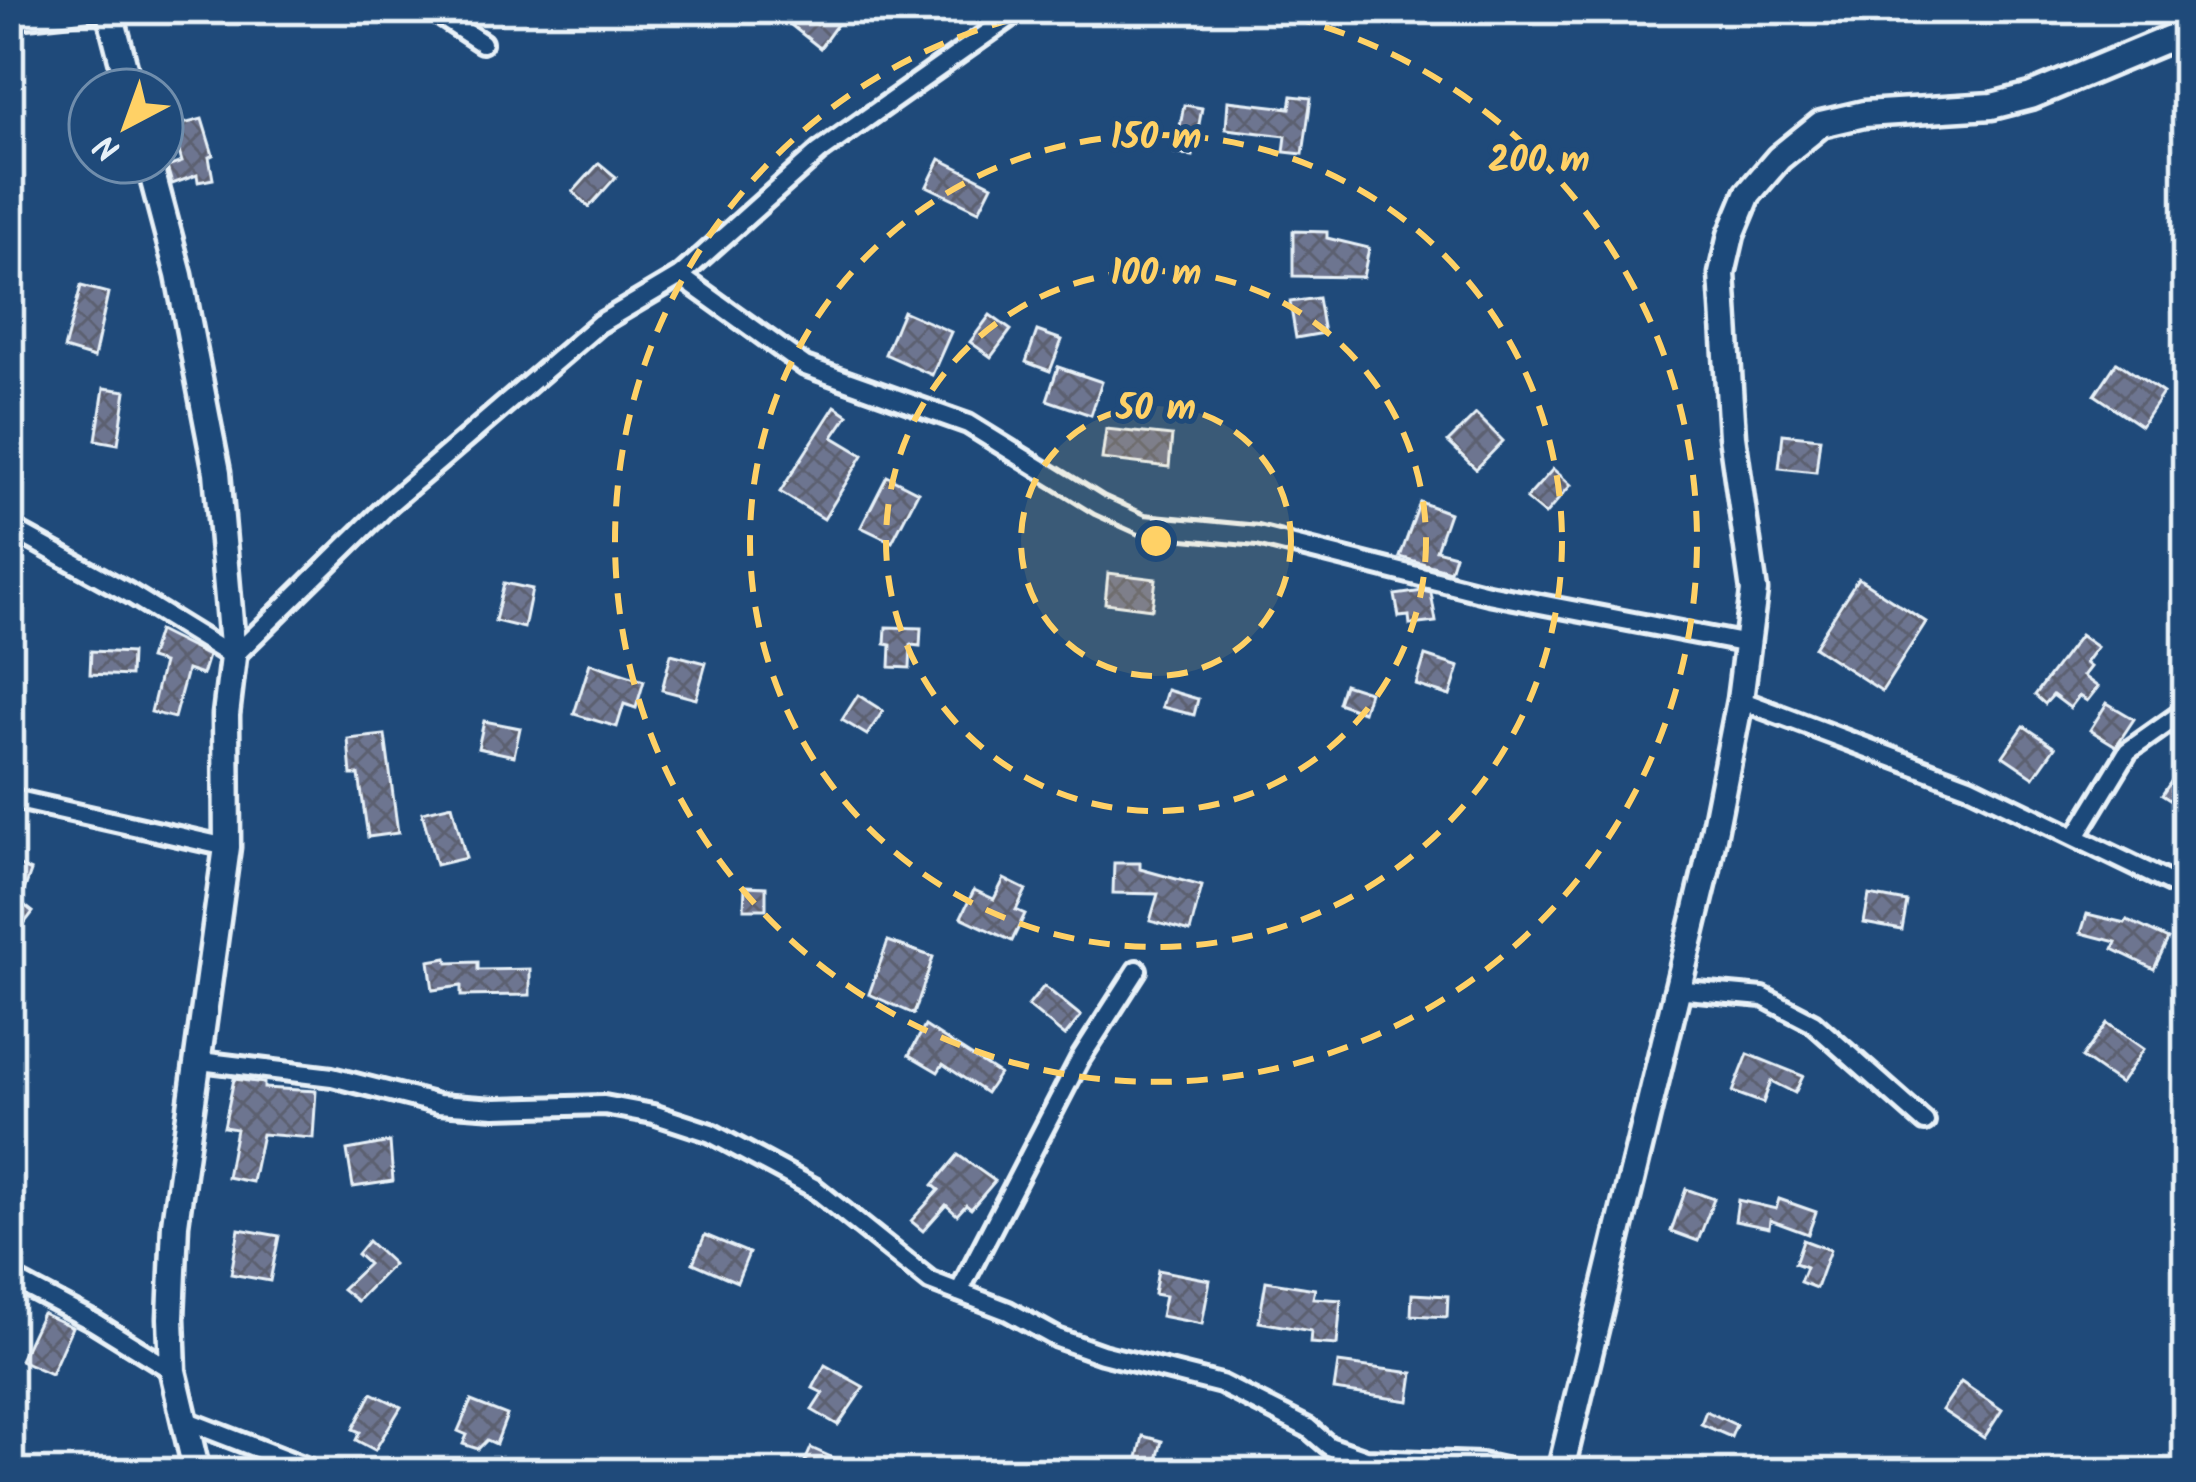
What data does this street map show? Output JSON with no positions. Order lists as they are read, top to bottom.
{
  "north": "bottom left",
  "rings": [
    "150 m",
    "200 m",
    "100 m",
    "50 m"
  ]
}
